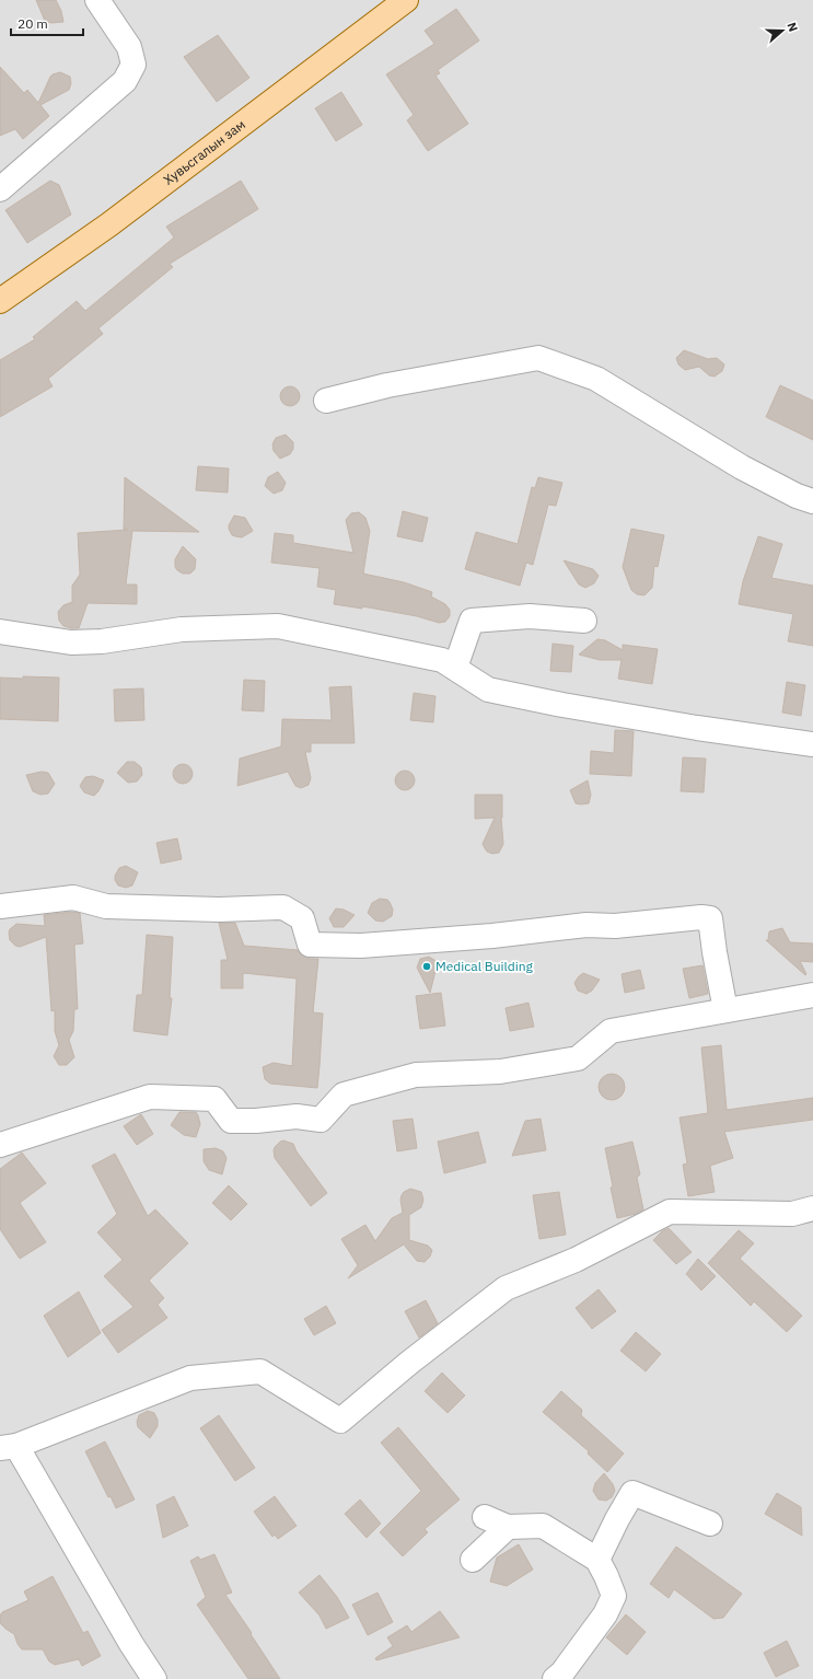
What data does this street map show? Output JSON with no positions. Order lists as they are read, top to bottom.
{
  "streets": {
    "main road": ["Хувьсгалын зам"]
  },
  "places": ["Medical Building"],
  "scale_bar": "20 m",
  "north": "right"
}
